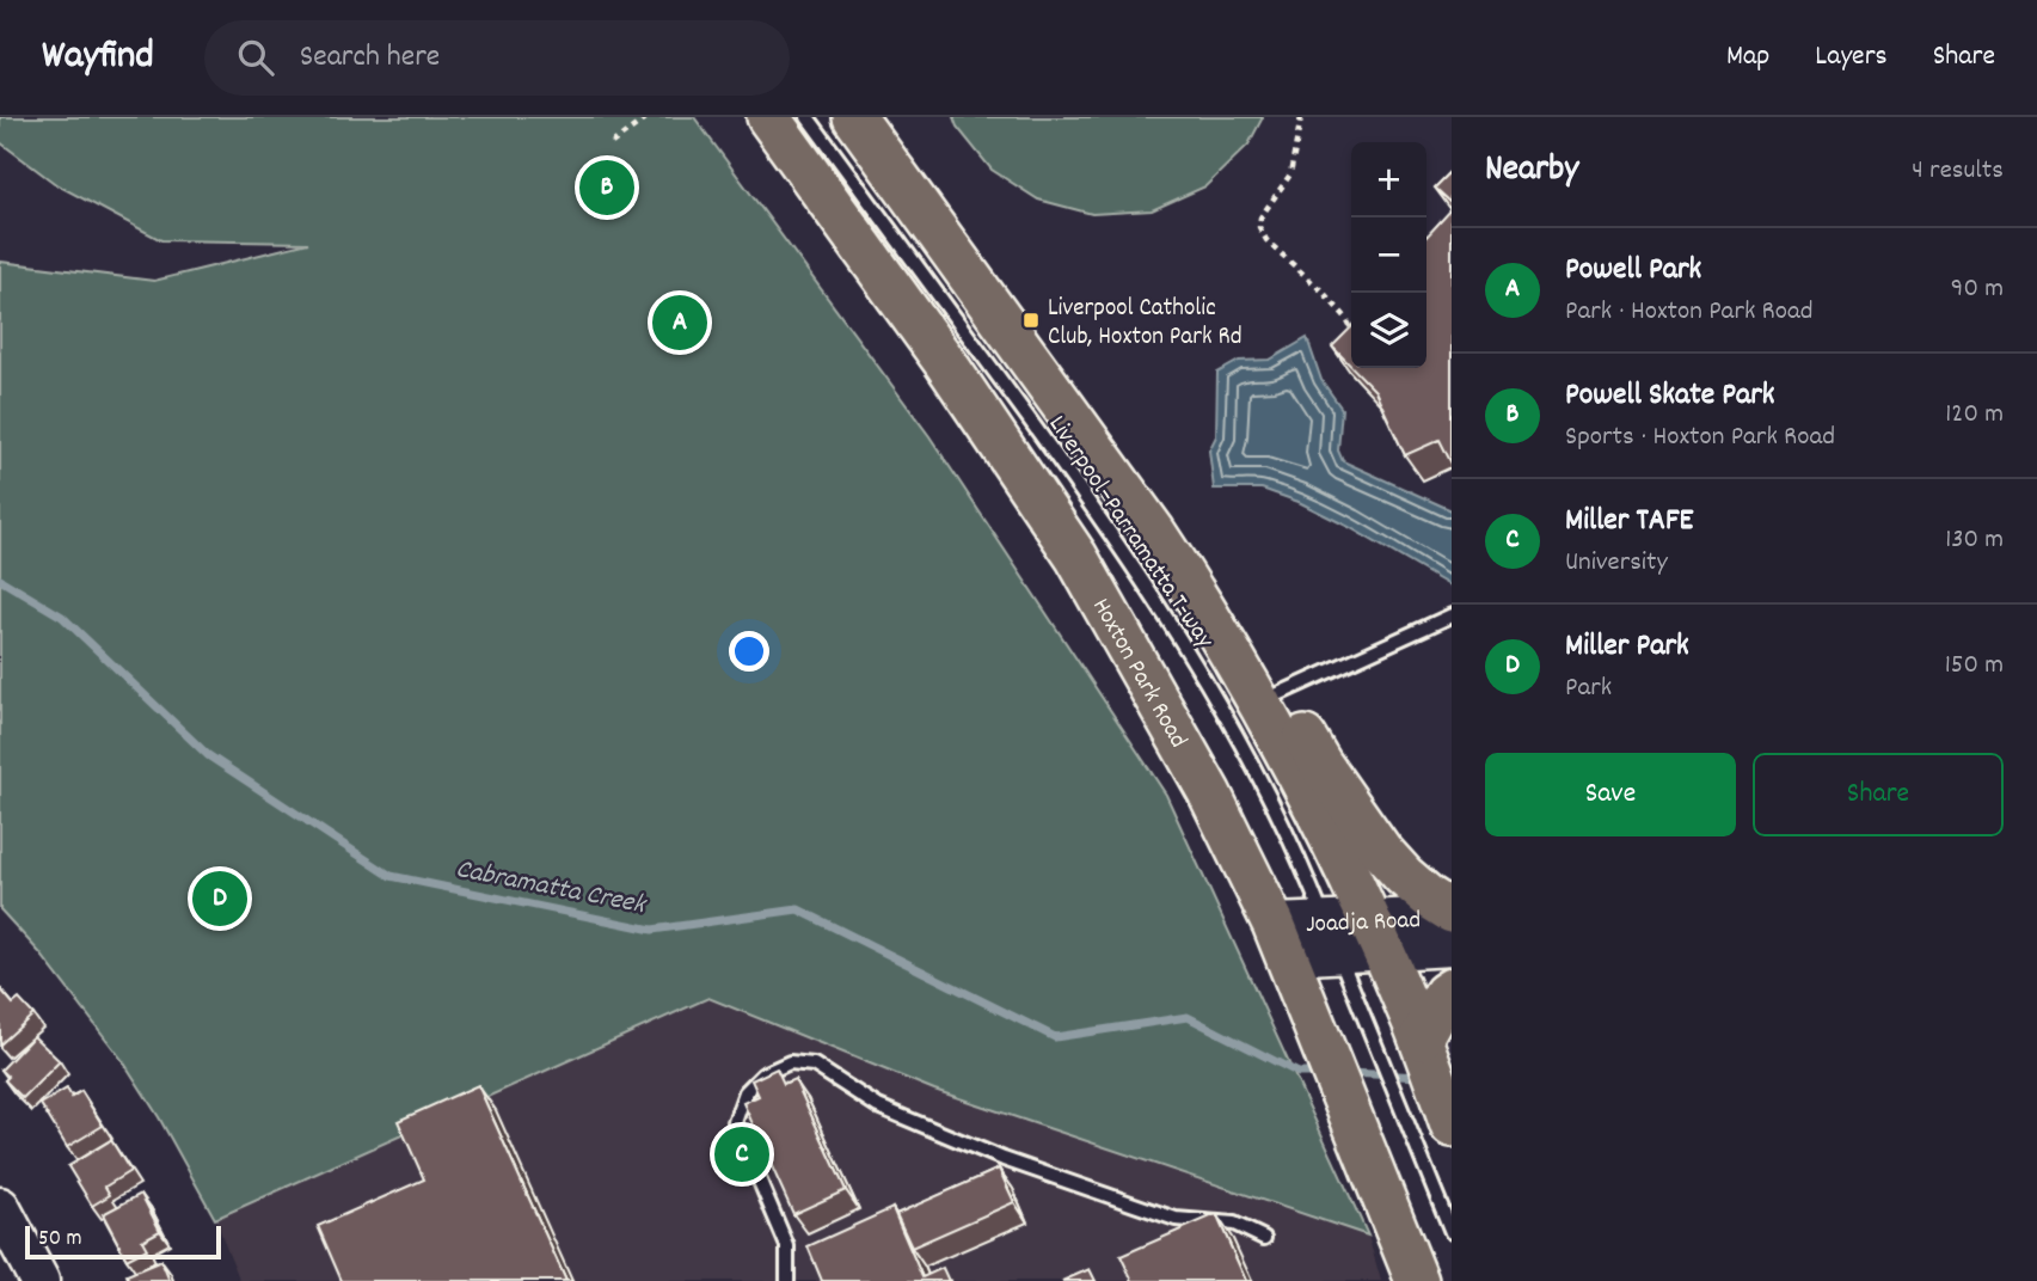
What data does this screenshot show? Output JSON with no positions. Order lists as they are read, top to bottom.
{
  "streets": {
    "main road": ["Hoxton Park Road", "Joadja Road"],
    "lane": ["Liverpool–Parramatta T-way"]
  },
  "crossings": [
    ["Liverpool–Parramatta T-way", "Joadja Road"],
    ["Hoxton Park Road", "Joadja Road"]
  ],
  "water": ["Cabramatta Creek"],
  "places": {
    "transit": ["Liverpool Catholic Club, Hoxton Park Rd"]
  },
  "scale_bar": "50 m",
  "page": {
    "header": "Wayfind",
    "search": "Search here",
    "nav": ["Map", "Layers", "Share"],
    "heading": ["Nearby", "4 results"],
    "map_buttons": ["+", "−"],
    "pins": [
      "B",
      "A",
      "D",
      "C"
    ],
    "list": [
      {
        "mark": "A",
        "name": "Powell Park",
        "note": "Park · Hoxton Park Road",
        "value": "90 m"
      },
      {
        "mark": "B",
        "name": "Powell Skate Park",
        "note": "Sports · Hoxton Park Road",
        "value": "120 m"
      },
      {
        "mark": "C",
        "name": "Miller TAFE",
        "note": "University",
        "value": "130 m"
      },
      {
        "mark": "D",
        "name": "Miller Park",
        "note": "Park",
        "value": "150 m"
      }
    ],
    "buttons": ["Save", "Share"],
    "scale": "50 m"
  }
}
